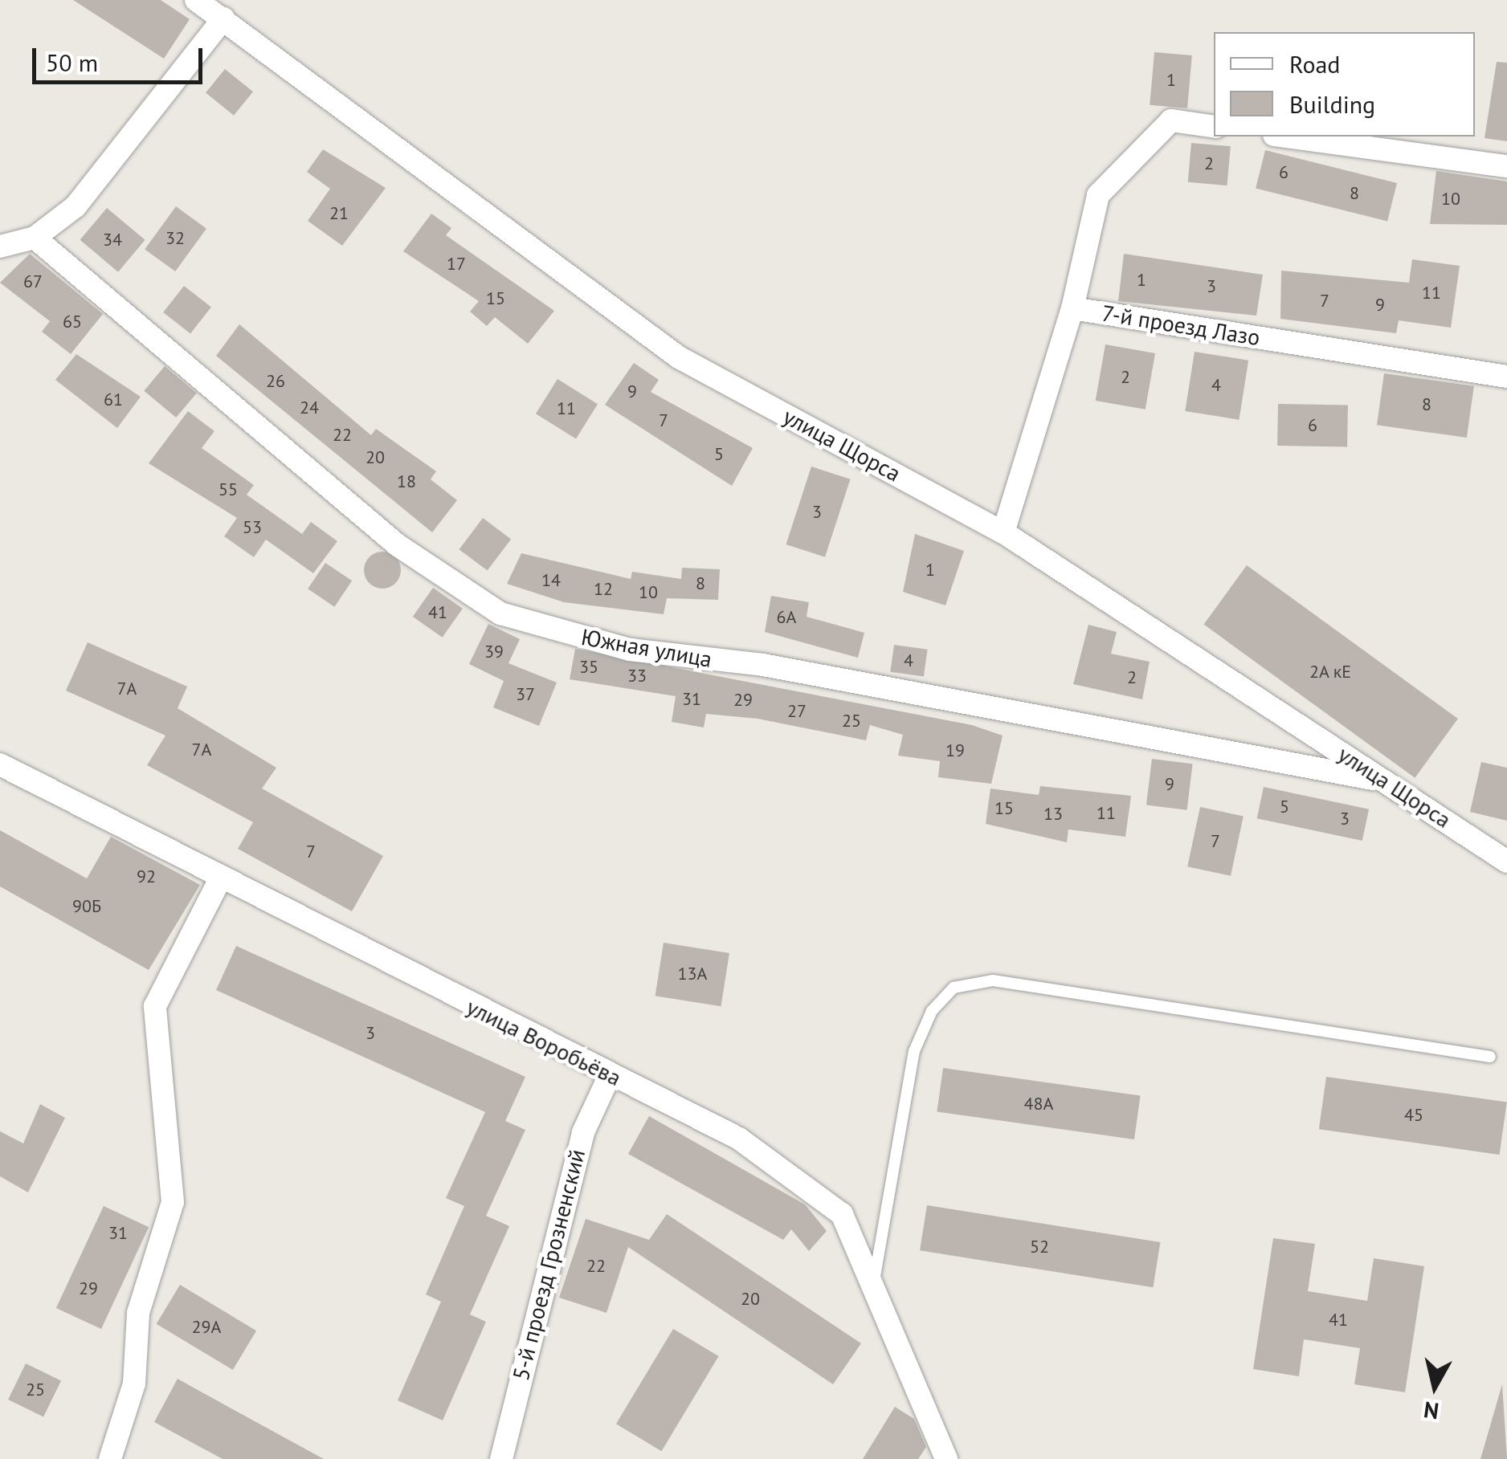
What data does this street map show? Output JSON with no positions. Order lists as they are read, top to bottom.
{
  "streets": {
    "street": [
      "7-й проезд Лазо",
      "улица Щорса",
      "Южная улица",
      "улица Воробьёва",
      "5-й проезд Грозненский"
    ]
  },
  "crossings": [
    ["улица Щорса", "Южная улица"],
    ["улица Воробьёва", "5-й проезд Грозненский"]
  ],
  "house_numbers": [
    "1",
    "2",
    "6",
    "8",
    "10",
    "21",
    "32",
    "34",
    "17",
    "1",
    "67",
    "3",
    "11",
    "15",
    "7",
    "9",
    "65",
    "2",
    "26",
    "4",
    "9",
    "61",
    "8",
    "24",
    "11",
    "7",
    "6",
    "22",
    "5",
    "20",
    "18",
    "55",
    "3",
    "53",
    "1",
    "14",
    "8",
    "12",
    "10",
    "41",
    "6А",
    "39",
    "4",
    "35",
    "2А кЕ",
    "33",
    "2",
    "7А",
    "37",
    "31",
    "29",
    "27",
    "25",
    "7А",
    "19",
    "9",
    "5",
    "15",
    "11",
    "13",
    "3",
    "7",
    "7",
    "92",
    "90Б",
    "13А",
    "3",
    "48А",
    "45",
    "31",
    "52",
    "22",
    "29",
    "20",
    "41",
    "29А",
    "25"
  ],
  "legend": ["Road", "Building"],
  "scale_bar": "50 m",
  "north": "bottom"
}
